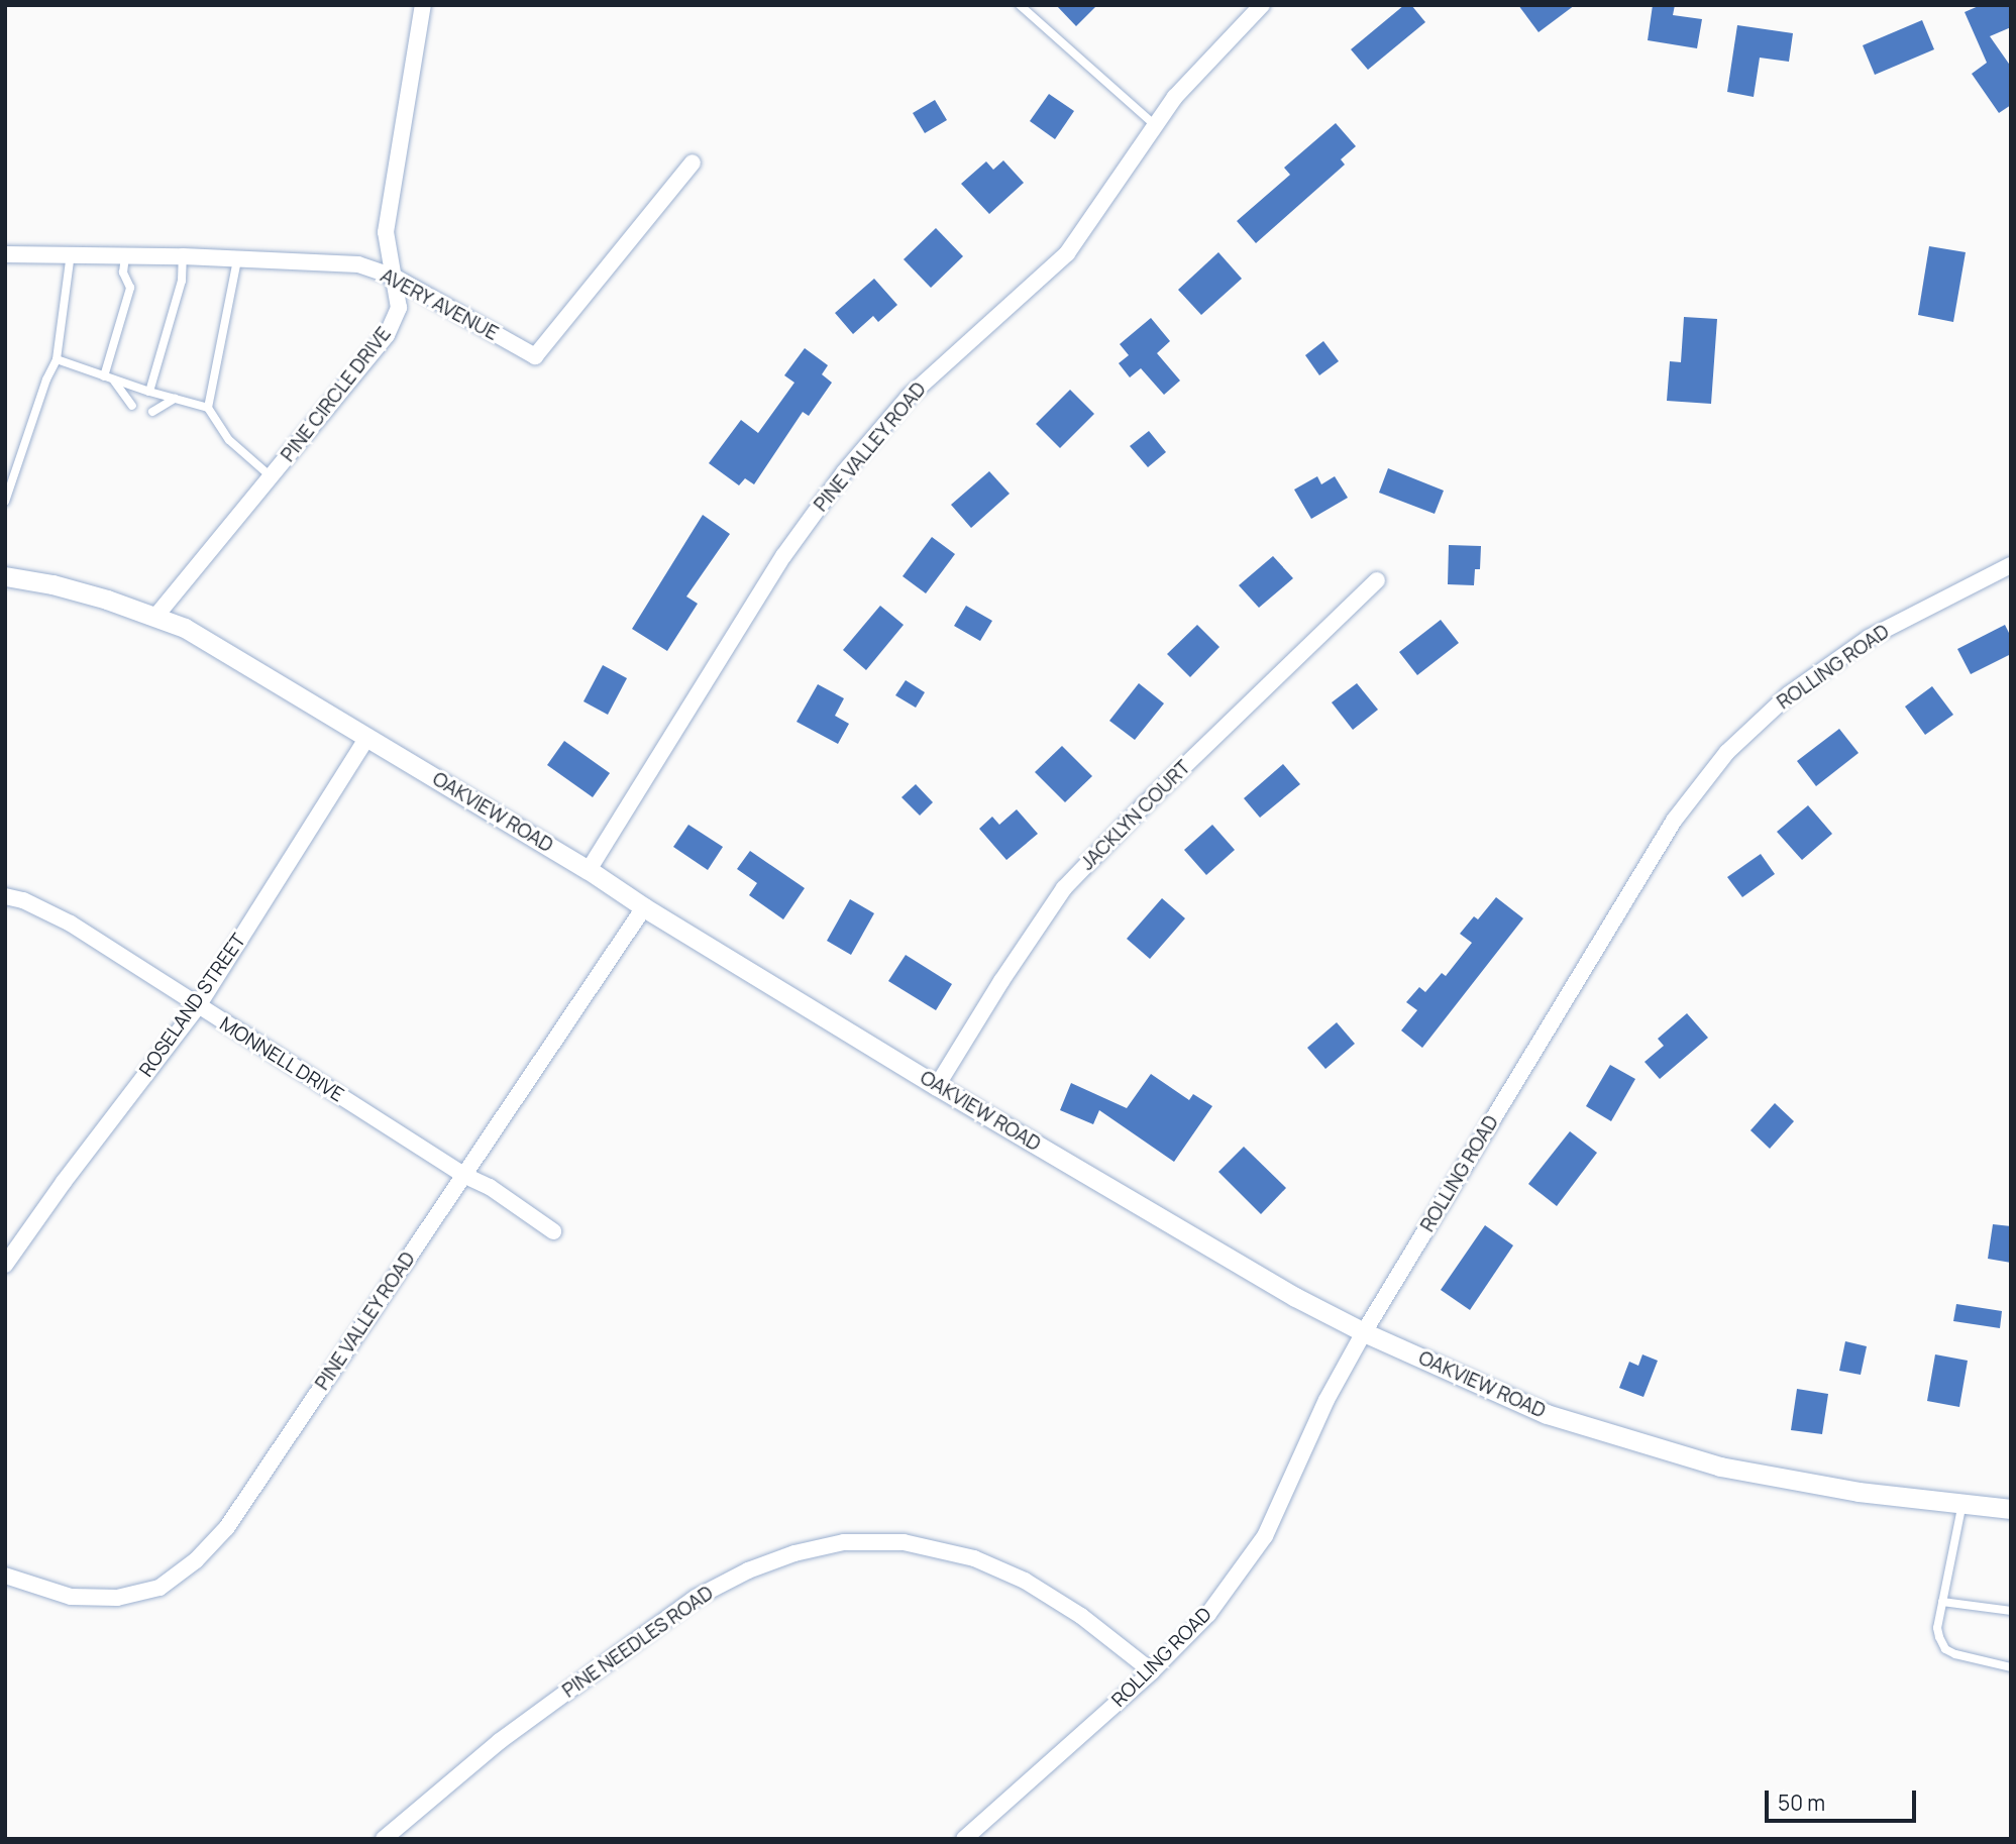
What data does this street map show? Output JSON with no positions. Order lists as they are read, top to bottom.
{
  "streets": {
    "street": [
      "AVERY AVENUE",
      "PINE CIRCLE DRIVE",
      "PINE VALLEY ROAD",
      "ROLLING ROAD",
      "OAKVIEW ROAD",
      "JACKLYN COURT",
      "ROSELAND STREET",
      "MONNELL DRIVE",
      "PINE NEEDLES ROAD"
    ]
  },
  "crossings": [
    ["AVERY AVENUE", "PINE CIRCLE DRIVE"],
    ["PINE CIRCLE DRIVE", "OAKVIEW ROAD"],
    ["PINE VALLEY ROAD", "OAKVIEW ROAD"],
    ["PINE VALLEY ROAD", "MONNELL DRIVE"],
    ["ROLLING ROAD", "OAKVIEW ROAD"],
    ["ROLLING ROAD", "PINE NEEDLES ROAD"],
    ["OAKVIEW ROAD", "JACKLYN COURT"],
    ["OAKVIEW ROAD", "ROSELAND STREET"],
    ["ROSELAND STREET", "MONNELL DRIVE"]
  ],
  "scale_bar": "50 m"
}
